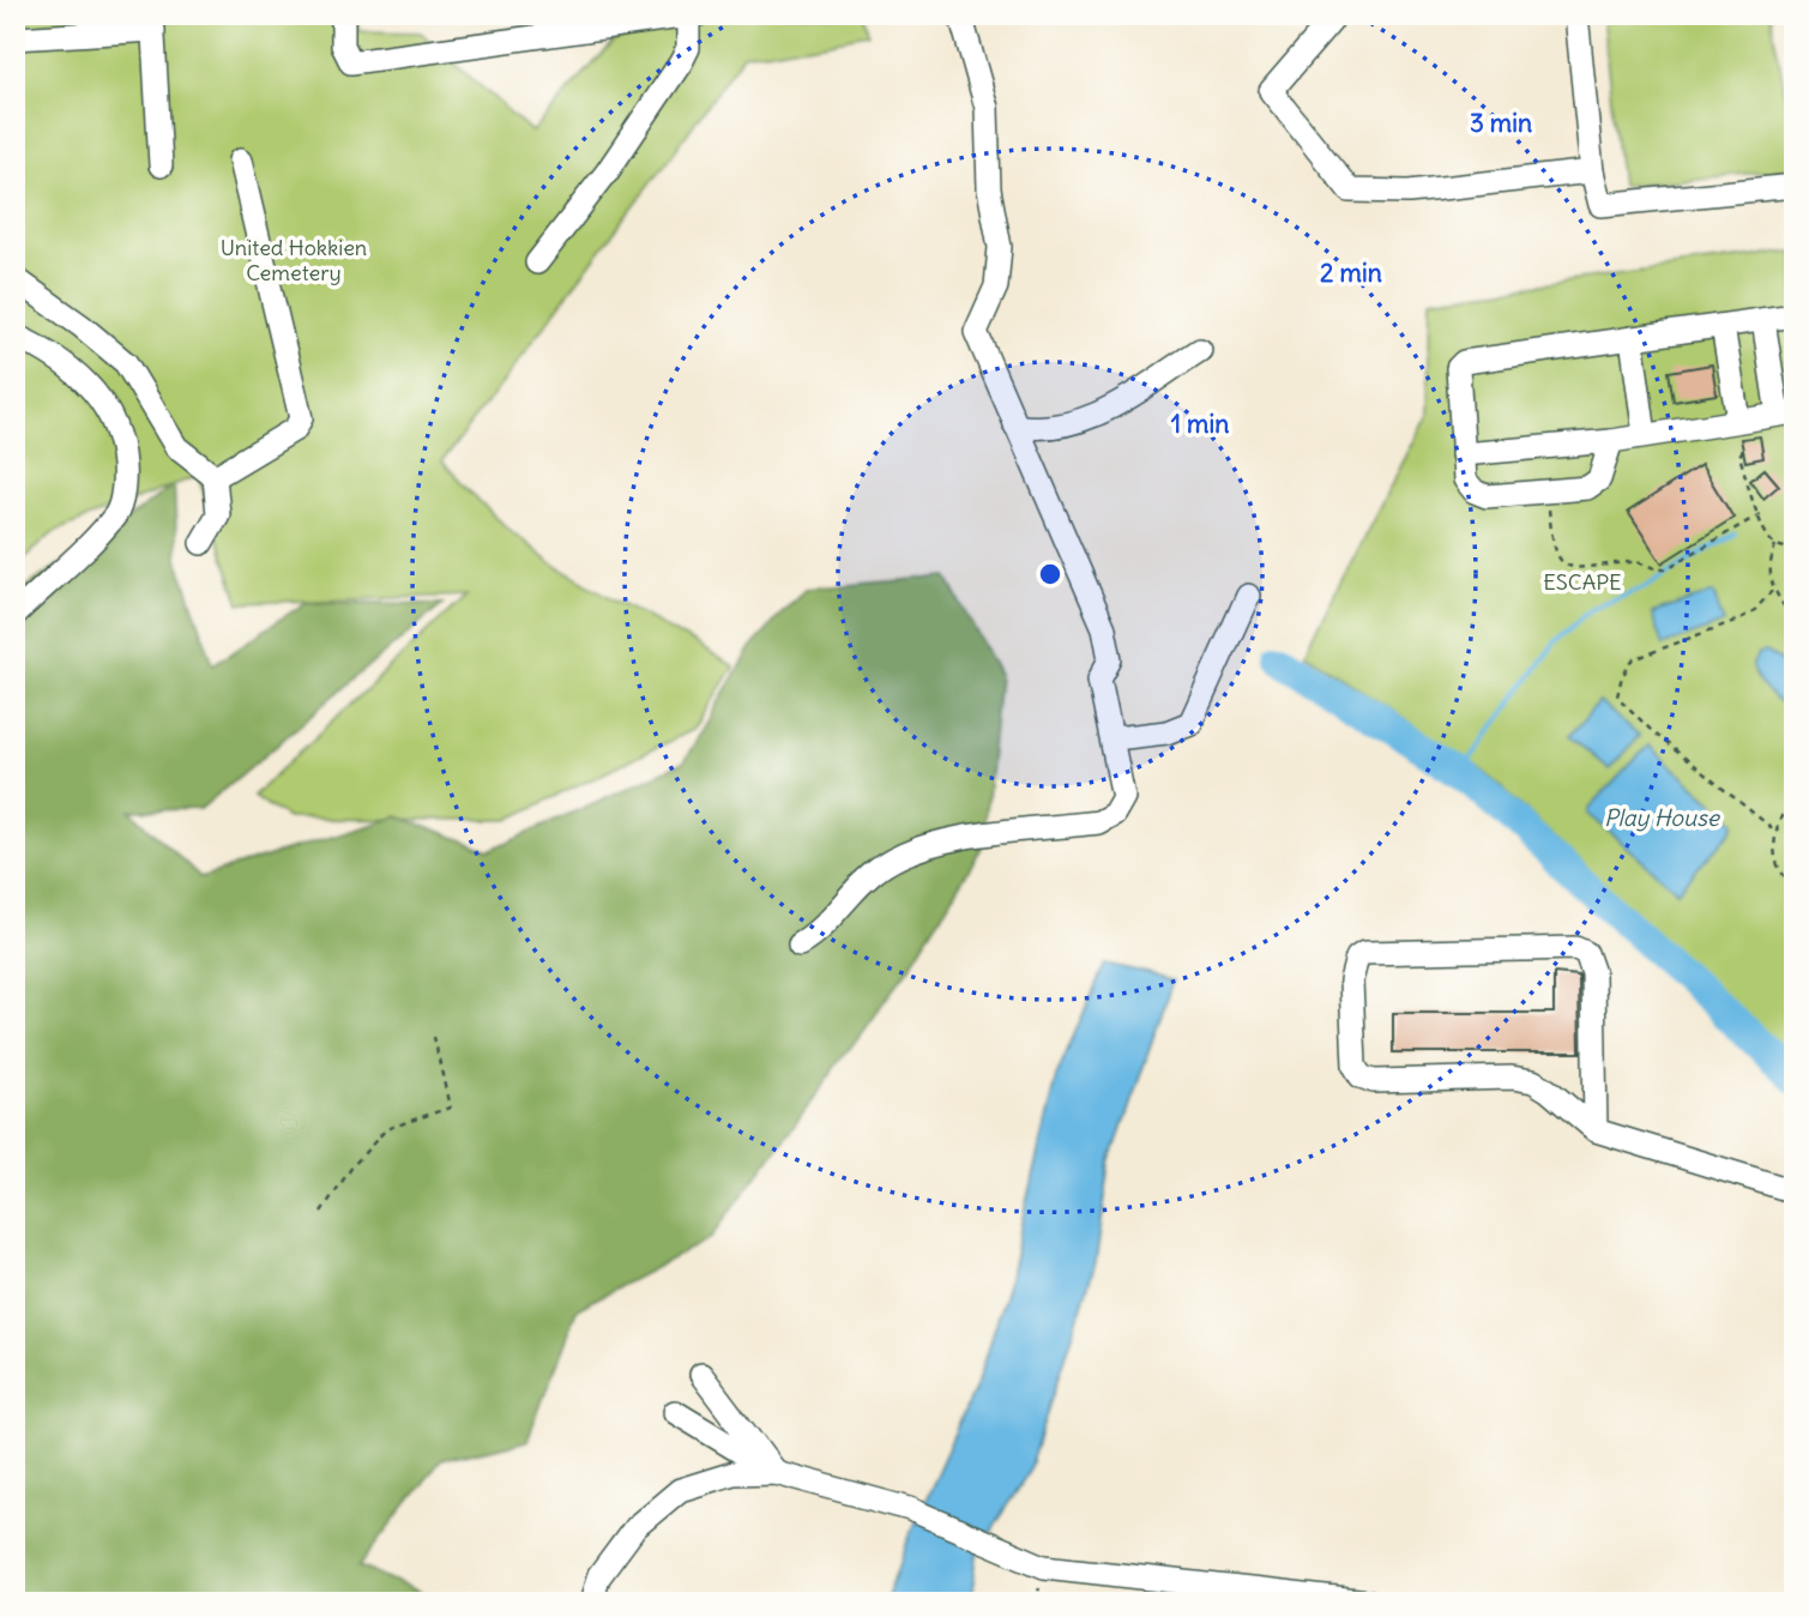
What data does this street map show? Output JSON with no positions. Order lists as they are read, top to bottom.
{
  "water": ["Play House"],
  "parks": ["United Hokkien Cemetery", "ESCAPE"],
  "rings": ["3 min", "2 min", "1 min"]
}
